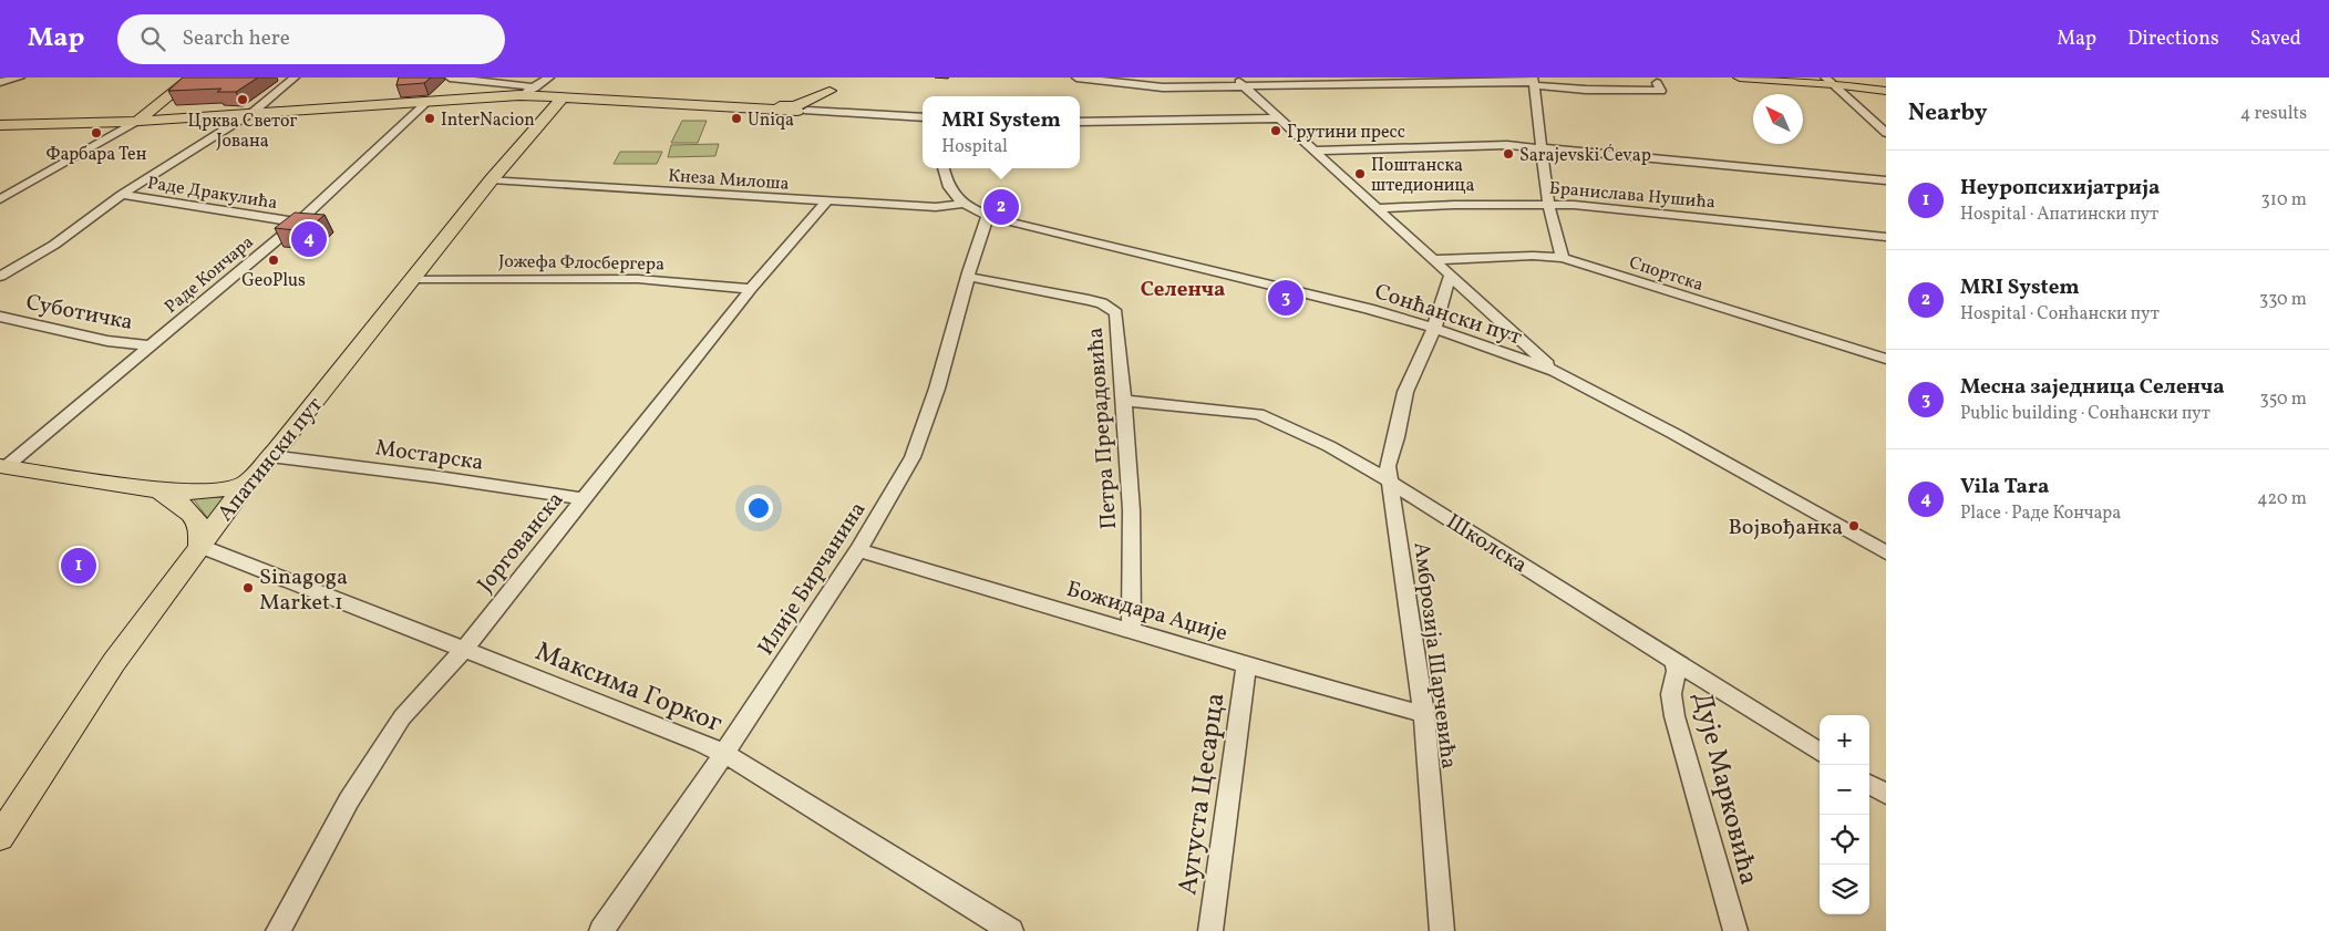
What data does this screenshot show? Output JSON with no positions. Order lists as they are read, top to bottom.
{
  "streets": {
    "main road": ["Апатински пут"],
    "street": [
      "Кнеза Милоша",
      "Раде Дракулића",
      "Бранислава Нушића",
      "Јожефа Флосбергера",
      "Спортска",
      "Раде Кончара",
      "Суботичка",
      "Сонћански пут",
      "Петра Прерадовића",
      "Мостарска",
      "Јоргованска",
      "Школска",
      "Илије Бирчанина",
      "Божидара Аџије",
      "Амброзија Шарчевића",
      "Максима Горког",
      "Дује Марковића",
      "Аугуста Цесарца"
    ]
  },
  "crossings": [
    ["Кнеза Милоша", "Сонћански пут"],
    ["Кнеза Милоша", "Апатински пут"],
    ["Кнеза Милоша", "Јоргованска"],
    ["Раде Дракулића", "Раде Кончара"],
    ["Јожефа Флосбергера", "Апатински пут"],
    ["Јожефа Флосбергера", "Јоргованска"],
    ["Раде Кончара", "Суботичка"],
    ["Сонћански пут", "Илије Бирчанина"],
    ["Сонћански пут", "Амброзија Шарчевића"],
    ["Петра Прерадовића", "Школска"],
    ["Петра Прерадовића", "Илије Бирчанина"],
    ["Петра Прерадовића", "Божидара Аџије"],
    ["Мостарска", "Апатински пут"],
    ["Мостарска", "Јоргованска"],
    ["Апатински пут", "Максима Горког"],
    ["Јоргованска", "Максима Горког"],
    ["Школска", "Амброзија Шарчевића"],
    ["Школска", "Дује Марковића"],
    ["Илије Бирчанина", "Божидара Аџије"],
    ["Илије Бирчанина", "Максима Горког"],
    ["Божидара Аџије", "Амброзија Шарчевића"],
    ["Божидара Аџије", "Аугуста Цесарца"]
  ],
  "districts": ["Селенча"],
  "places": [
    "Црква Светог Јована",
    "InterNacion",
    "Uniqa",
    "Грутини пресс",
    "Фарбара Тен",
    "Sarajevski Ćevap",
    "Поштанска штедионица",
    "GeoPlus",
    "Војвођанка",
    "Sinagoga Market 1"
  ],
  "north": "top left",
  "page": {
    "header": "Map",
    "search": "Search here",
    "nav": ["Map", "Directions", "Saved"],
    "heading": ["Nearby", "4 results"],
    "popup": ["MRI System", "Hospital"],
    "list": [
      {
        "mark": "1",
        "name": "Неуропсихијатрија",
        "note": "Hospital · Апатински пут",
        "value": "310 m"
      },
      {
        "mark": "2",
        "name": "MRI System",
        "note": "Hospital · Сонћански пут",
        "value": "330 m"
      },
      {
        "mark": "3",
        "name": "Месна заједница Селенча",
        "note": "Public building · Сонћански пут",
        "value": "350 m"
      },
      {
        "mark": "4",
        "name": "Vila Tara",
        "note": "Place · Раде Кончара",
        "value": "420 m"
      }
    ],
    "pins": [
      "2",
      "4",
      "3",
      "1"
    ],
    "map_buttons": ["+", "−"]
  }
}
